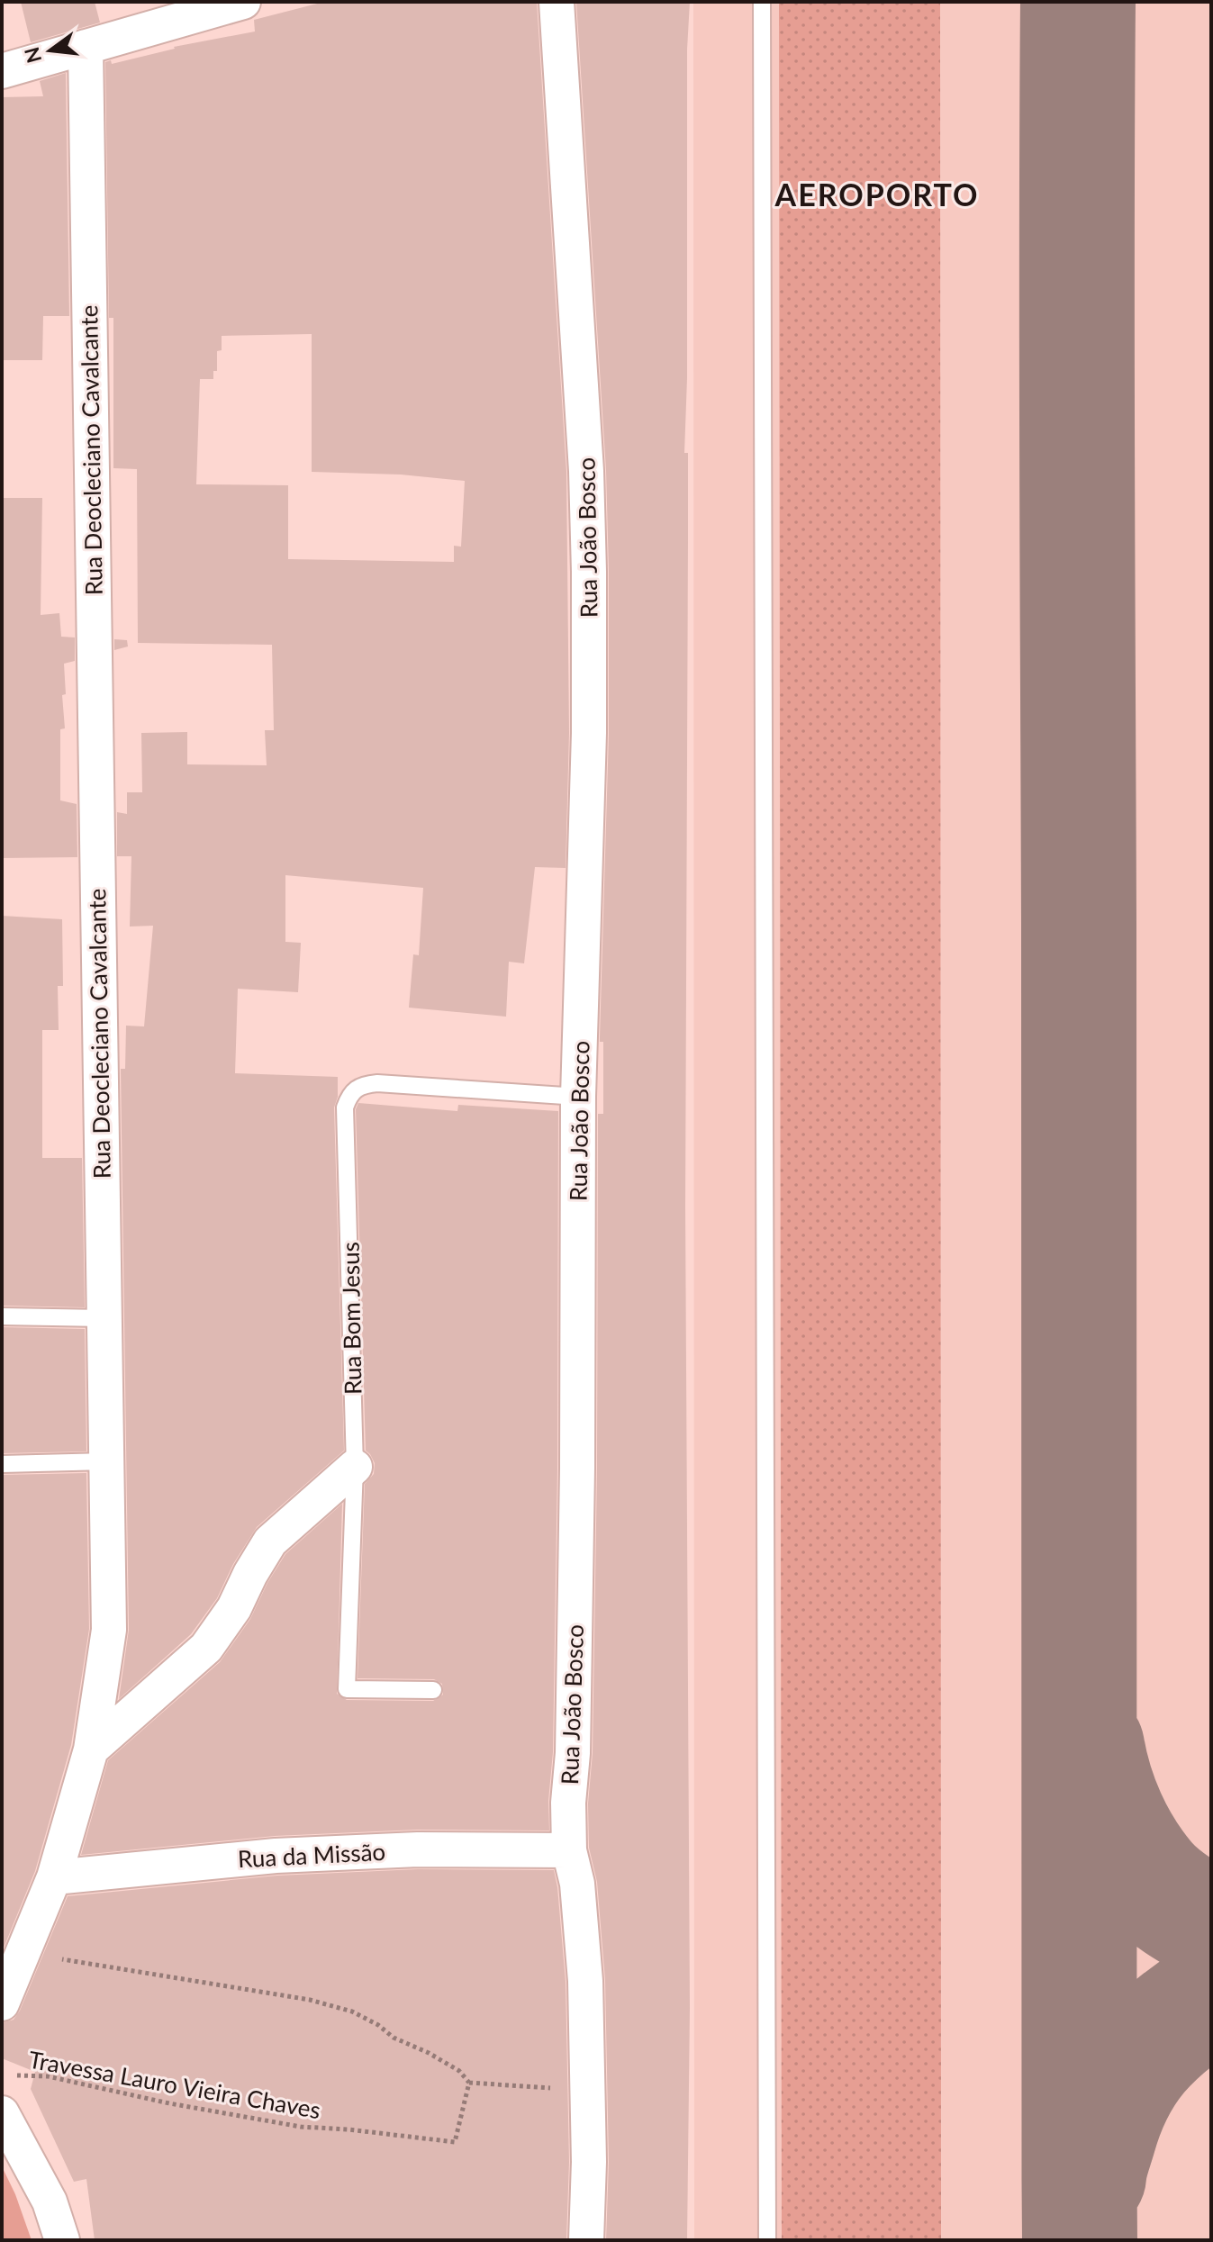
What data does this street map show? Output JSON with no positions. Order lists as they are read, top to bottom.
{
  "streets": {
    "street": ["Rua Deocleciano Cavalcante", "Rua João Bosco", "Rua da Missão"],
    "lane": ["Rua Bom Jesus"],
    "path": ["Travessa Lauro Vieira Chaves"]
  },
  "crossings": [
    ["Rua Deocleciano Cavalcante", "Rua da Missão"],
    ["Rua João Bosco", "Rua Bom Jesus"],
    ["Rua João Bosco", "Rua da Missão"]
  ],
  "districts": ["AEROPORTO"],
  "north": "left"
}
